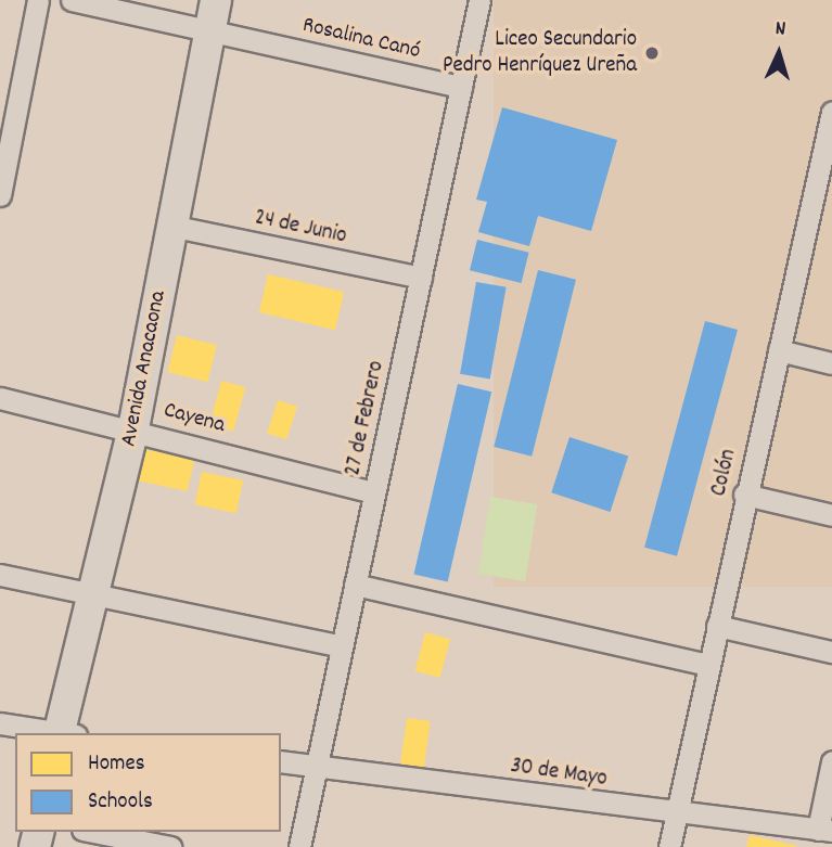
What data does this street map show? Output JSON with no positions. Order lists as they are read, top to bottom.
{
  "streets": {
    "street": [
      "Rosalina Canó",
      "24 de Junio",
      "Avenida Anacaona",
      "Cayena",
      "27 de Febrero",
      "Colón",
      "30 de Mayo"
    ]
  },
  "crossings": [
    ["Rosalina Canó", "Avenida Anacaona"],
    ["Rosalina Canó", "27 de Febrero"],
    ["24 de Junio", "Avenida Anacaona"],
    ["24 de Junio", "27 de Febrero"],
    ["Avenida Anacaona", "Cayena"],
    ["Cayena", "27 de Febrero"],
    ["27 de Febrero", "30 de Mayo"],
    ["Colón", "30 de Mayo"]
  ],
  "places": ["Liceo Secundario Pedro Henríquez Ureña"],
  "legend": ["Homes", "Schools"],
  "north": "top"
}
